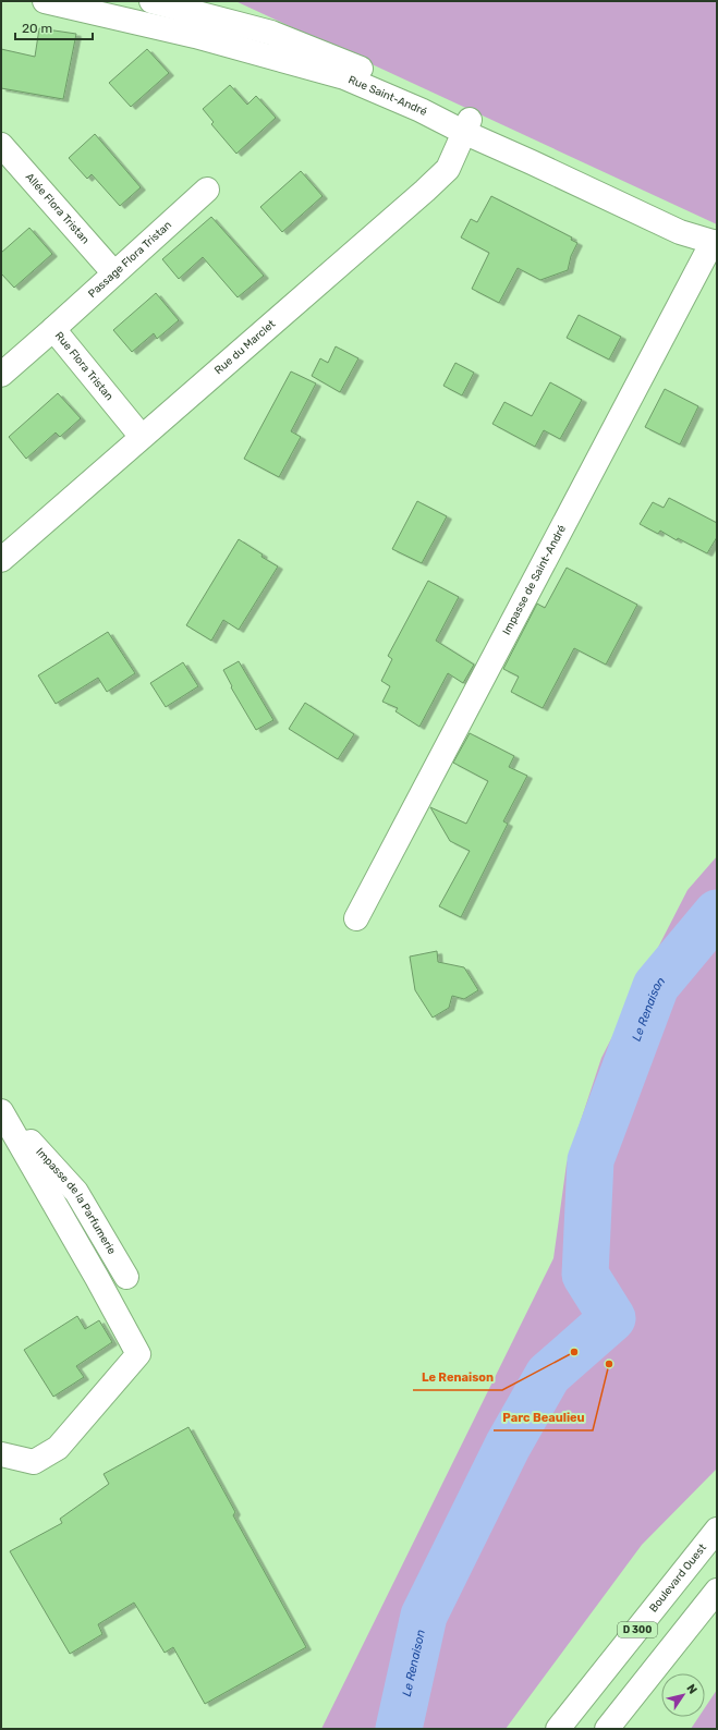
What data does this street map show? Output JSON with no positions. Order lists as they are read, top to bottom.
{
  "streets": {
    "street": [
      "Rue Saint-André",
      "Allée Flora Tristan",
      "Passage Flora Tristan",
      "Rue du Marclet",
      "Rue Flora Tristan",
      "Impasse de Saint-André",
      "Impasse de la Parfumerie",
      "Boulevard Ouest",
      "D 300"
    ]
  },
  "crossings": [
    ["Rue Saint-André", "Rue du Marclet"],
    ["Rue Saint-André", "Impasse de Saint-André"],
    ["Allée Flora Tristan", "Passage Flora Tristan"],
    ["Passage Flora Tristan", "Rue Flora Tristan"],
    ["Rue du Marclet", "Rue Flora Tristan"]
  ],
  "water": ["Le Renaison"],
  "places": ["Le Renaison", "Parc Beaulieu"],
  "scale_bar": "20 m",
  "north": "top right"
}
